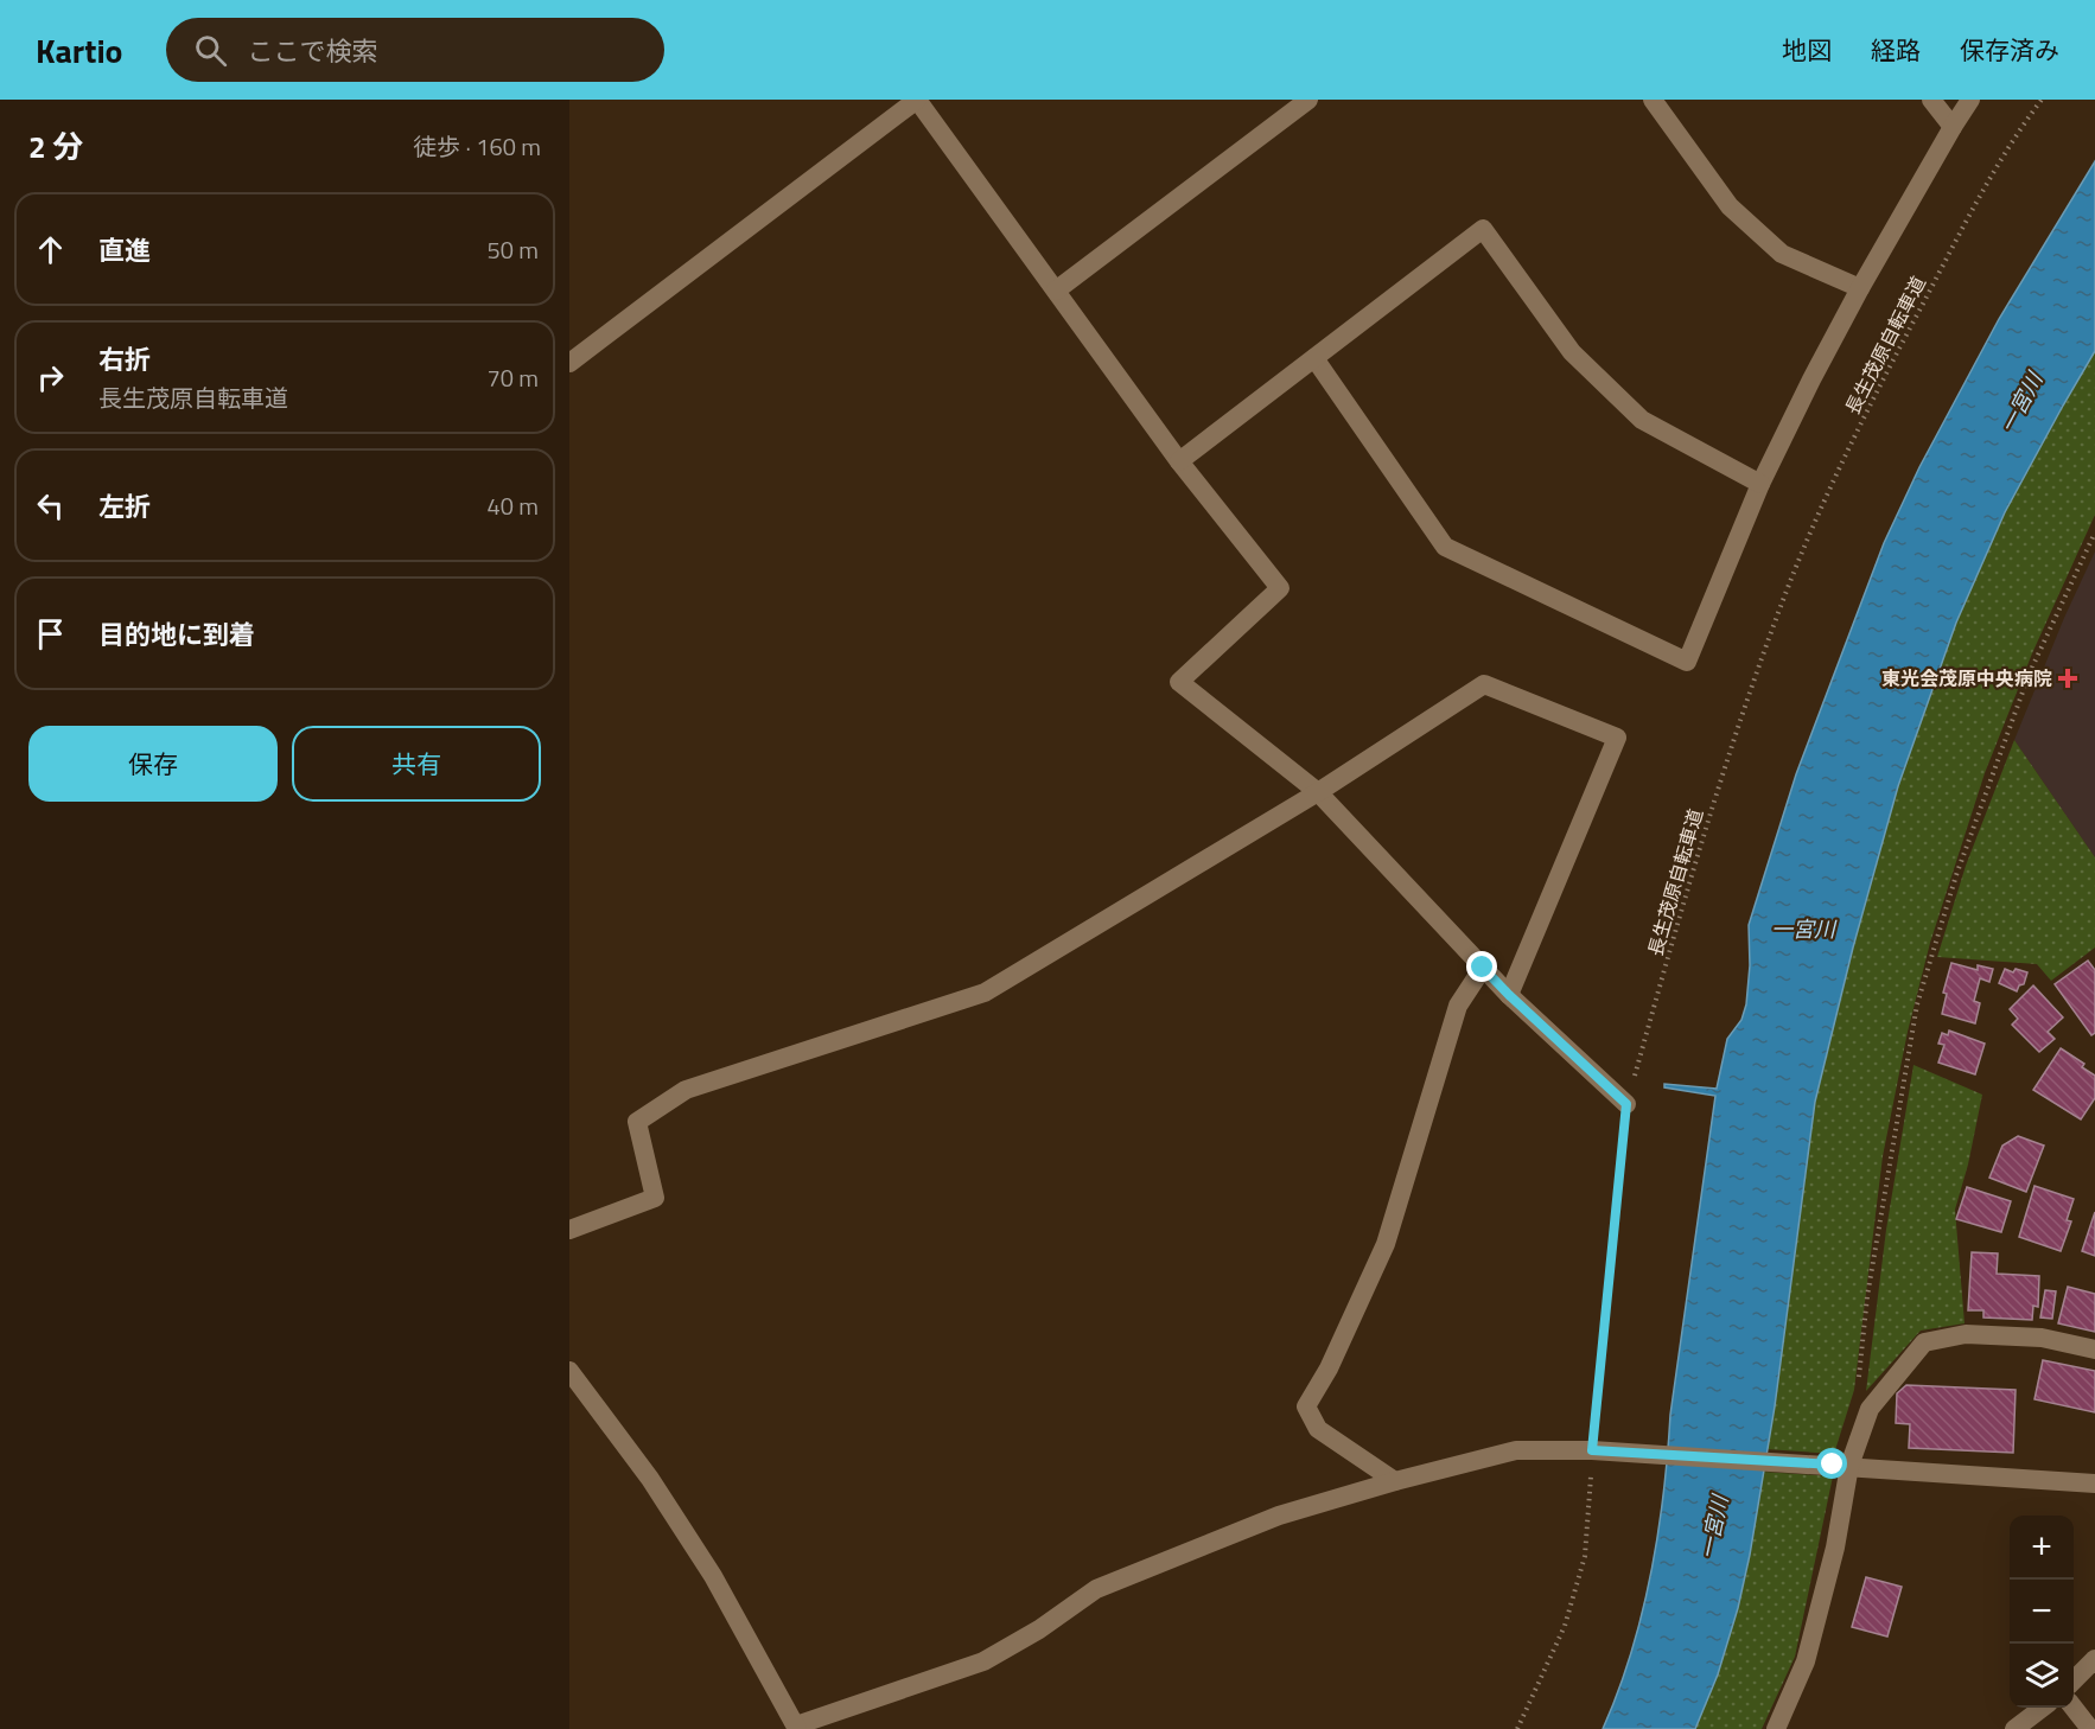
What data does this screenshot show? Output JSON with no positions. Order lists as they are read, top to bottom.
{
  "streets": {
    "path": ["長生茂原自転車道"]
  },
  "water": ["一宮川"],
  "places": {
    "health": ["東光会茂原中央病院"]
  },
  "page": {
    "header": "Kartio",
    "search": "ここで検索",
    "nav": ["地図", "経路", "保存済み"],
    "heading": ["2 分", "徒歩 · 160 m"],
    "list": [
      ["直進", "50 m"],
      ["右折", "長生茂原自転車道", "70 m"],
      ["左折", "40 m"],
      "目的地に到着"
    ],
    "buttons": ["保存", "共有"],
    "map_buttons": ["+", "−"]
  }
}
